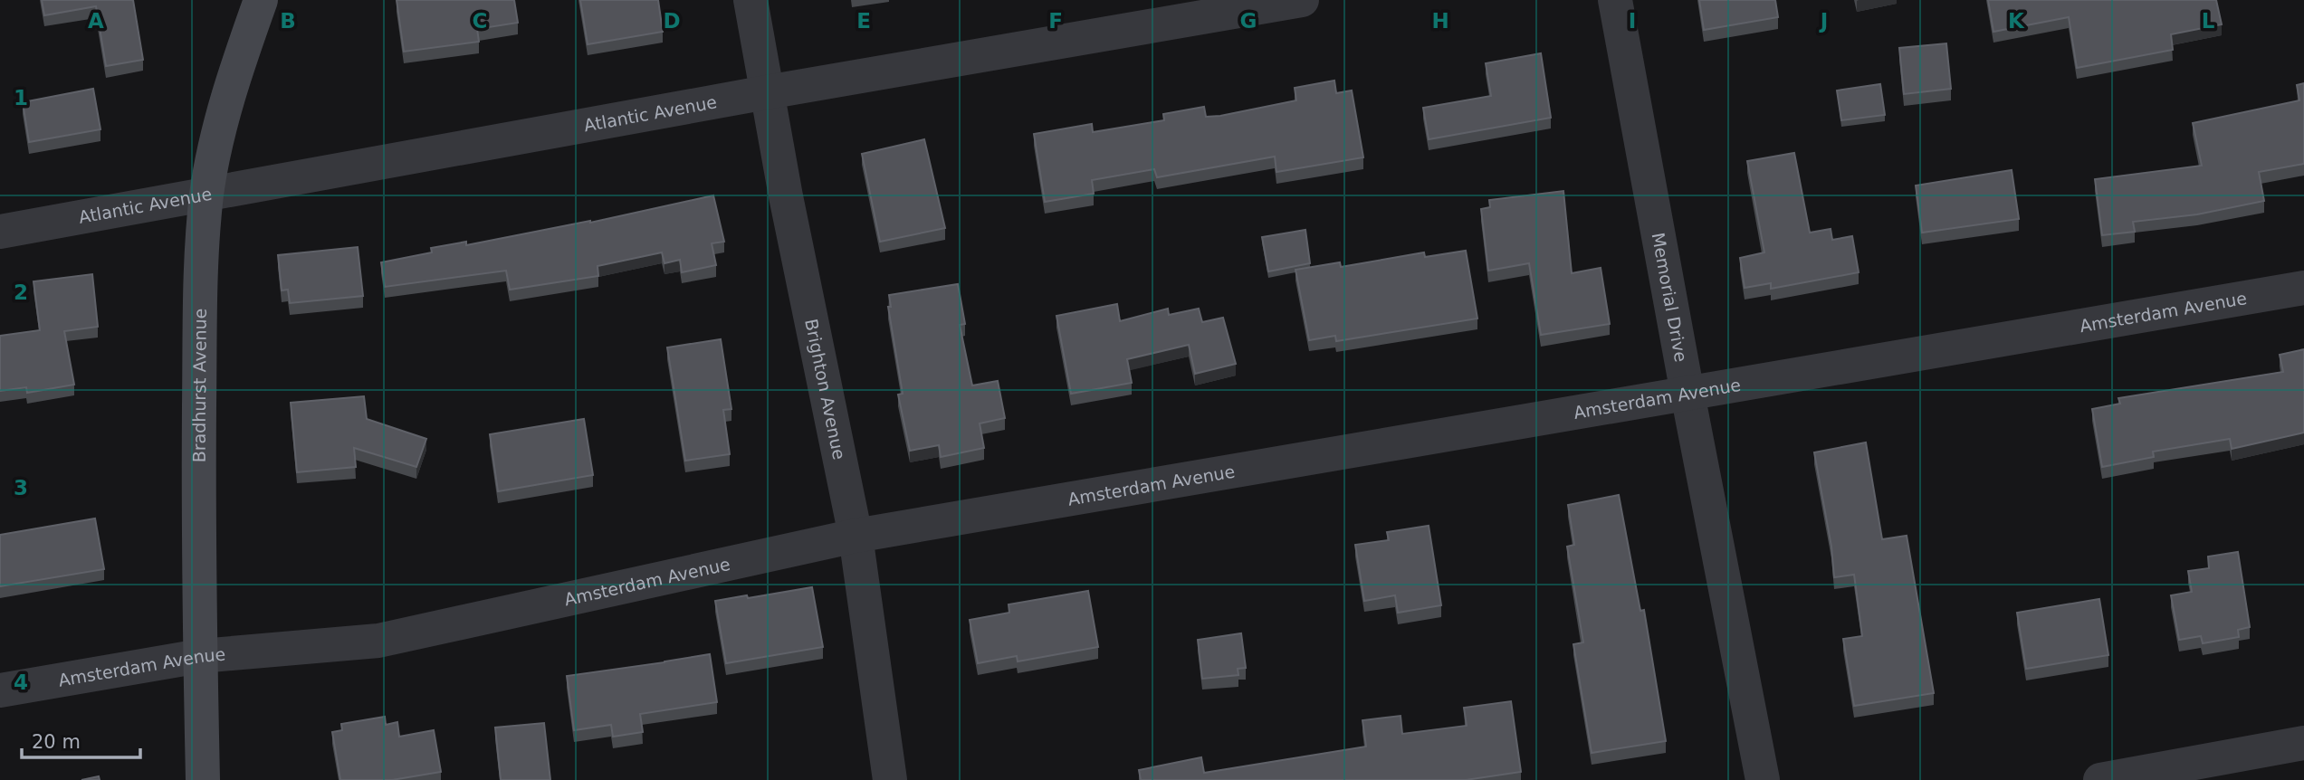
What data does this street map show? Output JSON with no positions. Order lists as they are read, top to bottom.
{
  "streets": {
    "main road": ["Bradhurst Avenue"],
    "street": [
      "Atlantic Avenue",
      "Memorial Drive",
      "Amsterdam Avenue",
      "Brighton Avenue"
    ]
  },
  "crossings": [
    ["Atlantic Avenue", "Bradhurst Avenue"],
    ["Atlantic Avenue", "Brighton Avenue"],
    ["Memorial Drive", "Amsterdam Avenue"],
    ["Amsterdam Avenue", "Bradhurst Avenue"],
    ["Amsterdam Avenue", "Brighton Avenue"]
  ],
  "scale_bar": "20 m",
  "grid": {
    "columns": [
      "A",
      "B",
      "C",
      "D",
      "E",
      "F",
      "G",
      "H",
      "I",
      "J",
      "K",
      "L"
    ],
    "rows": [
      "1",
      "2",
      "3",
      "4"
    ]
  }
}
